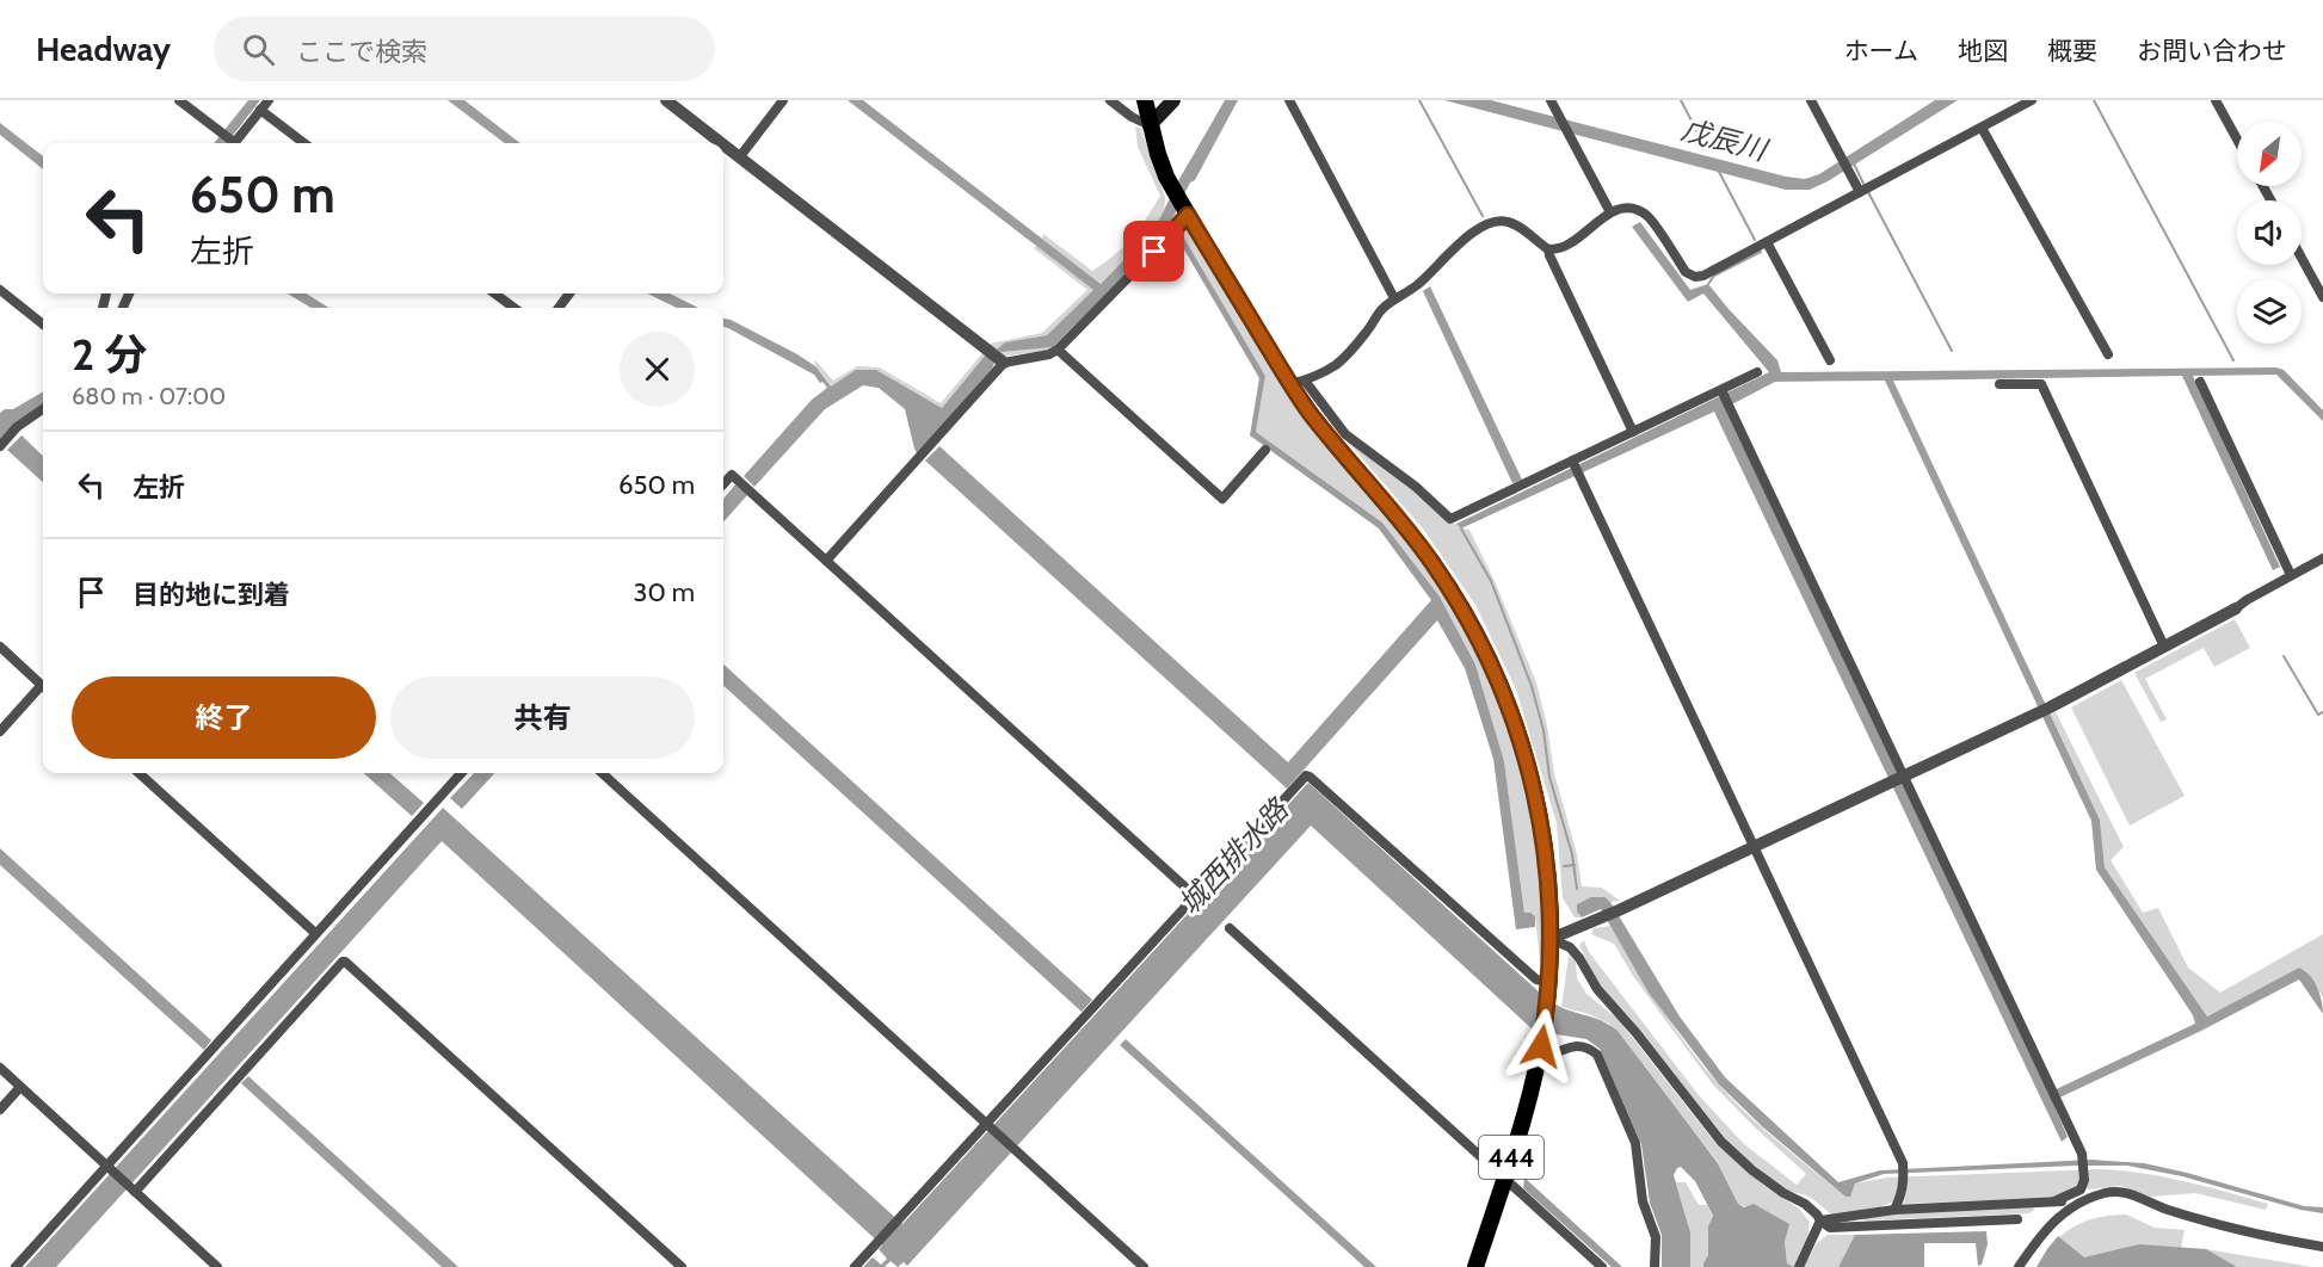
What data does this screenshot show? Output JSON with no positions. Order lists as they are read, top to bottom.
{
  "streets": {
    "highway": ["444"]
  },
  "water": ["戊辰川", "城西排水路"],
  "north": "bottom left",
  "page": {
    "header": "Headway",
    "search": "ここで検索",
    "nav": [
      "ホーム",
      "地図",
      "概要",
      "お問い合わせ"
    ],
    "turn": ["650 m", "左折"],
    "heading": ["2 分", "680 m · 07:00"],
    "list": [
      {
        "name": "左折",
        "value": "650 m"
      },
      {
        "name": "目的地に到着",
        "value": "30 m"
      }
    ],
    "buttons": ["終了", "共有"]
  }
}
